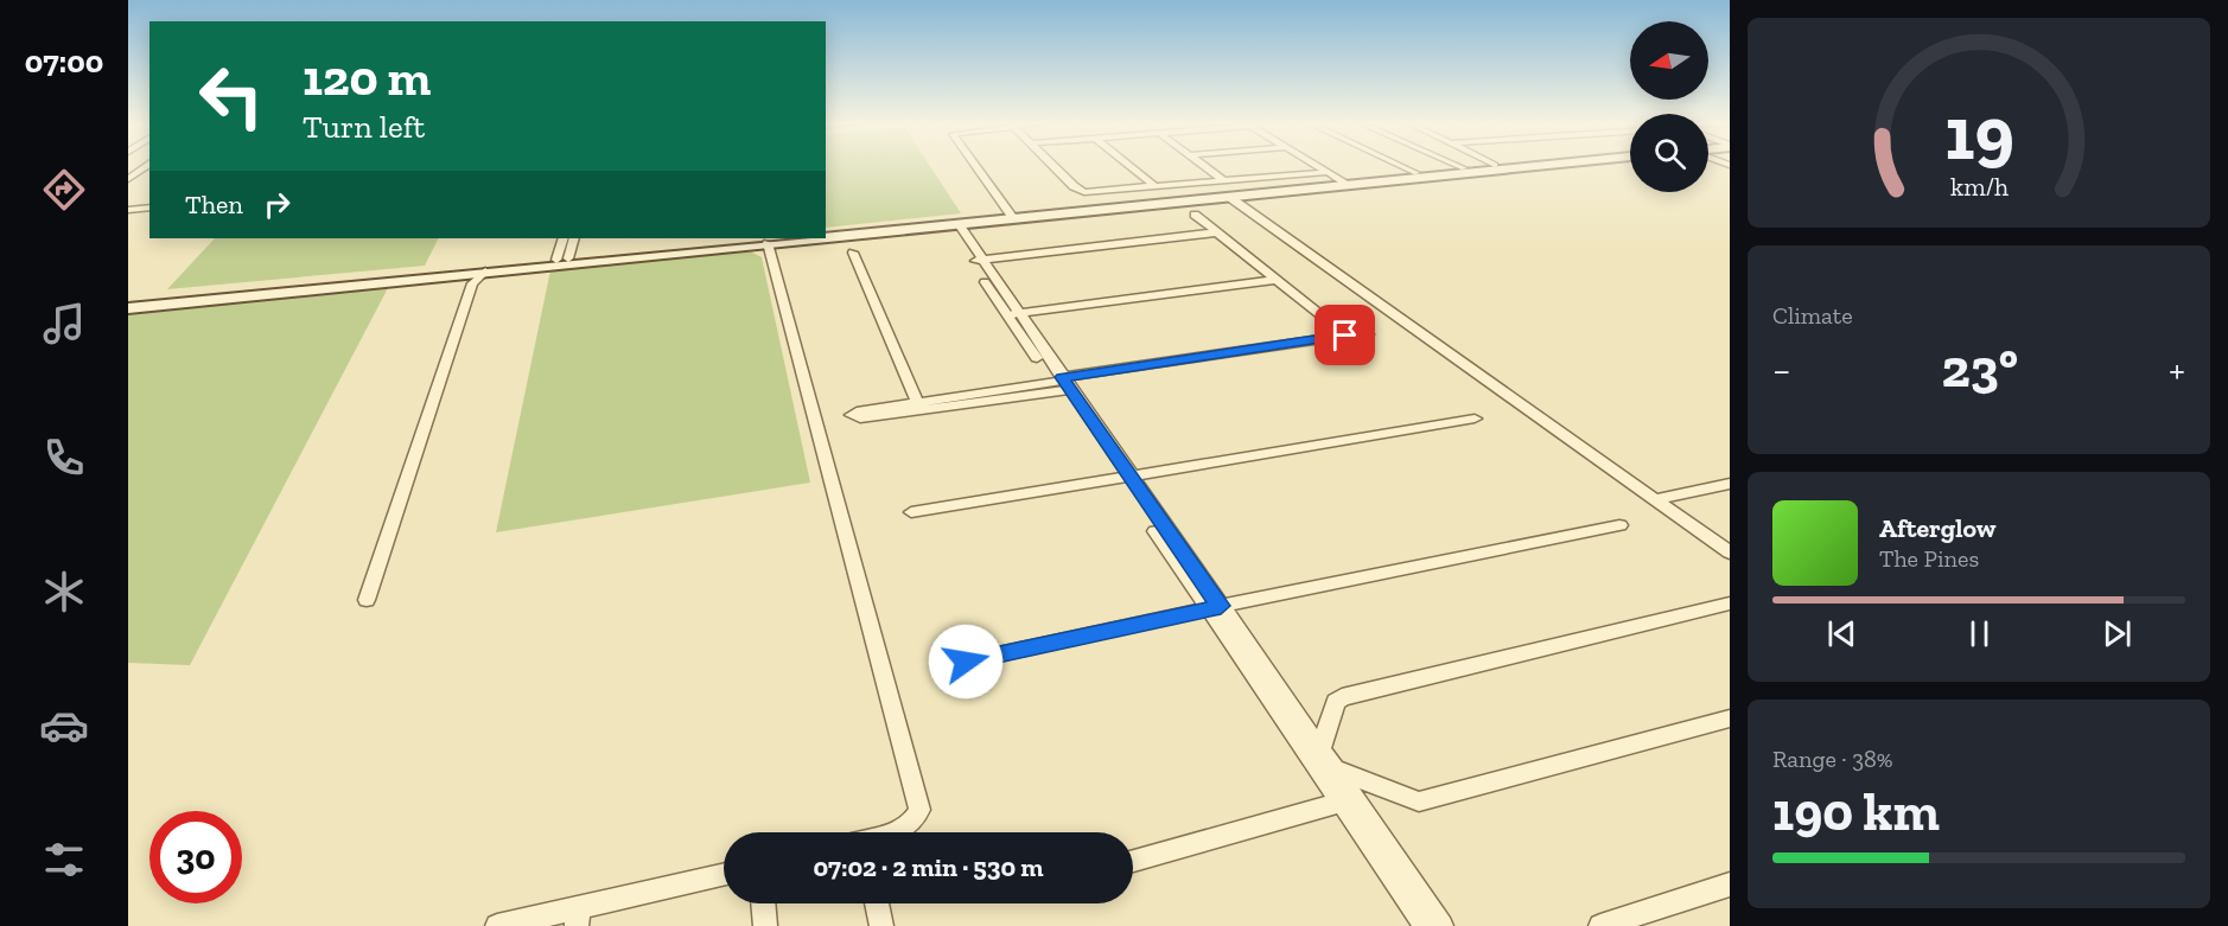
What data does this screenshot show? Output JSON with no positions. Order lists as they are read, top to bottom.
{
  "north": "left",
  "page": {
    "tabs": "07:00",
    "turn": ["120 m", "Turn left"],
    "then": "Then",
    "tile": [
      "Climate",
      ["Range · 38%", "190 km"]
    ],
    "heat": ["−", "23°", "+"],
    "song": ["Afterglow", "The Pines"],
    "limit": "30",
    "trip": "07:02 · 2 min · 530 m",
    "gauge": ["19", "km/h"]
  }
}
